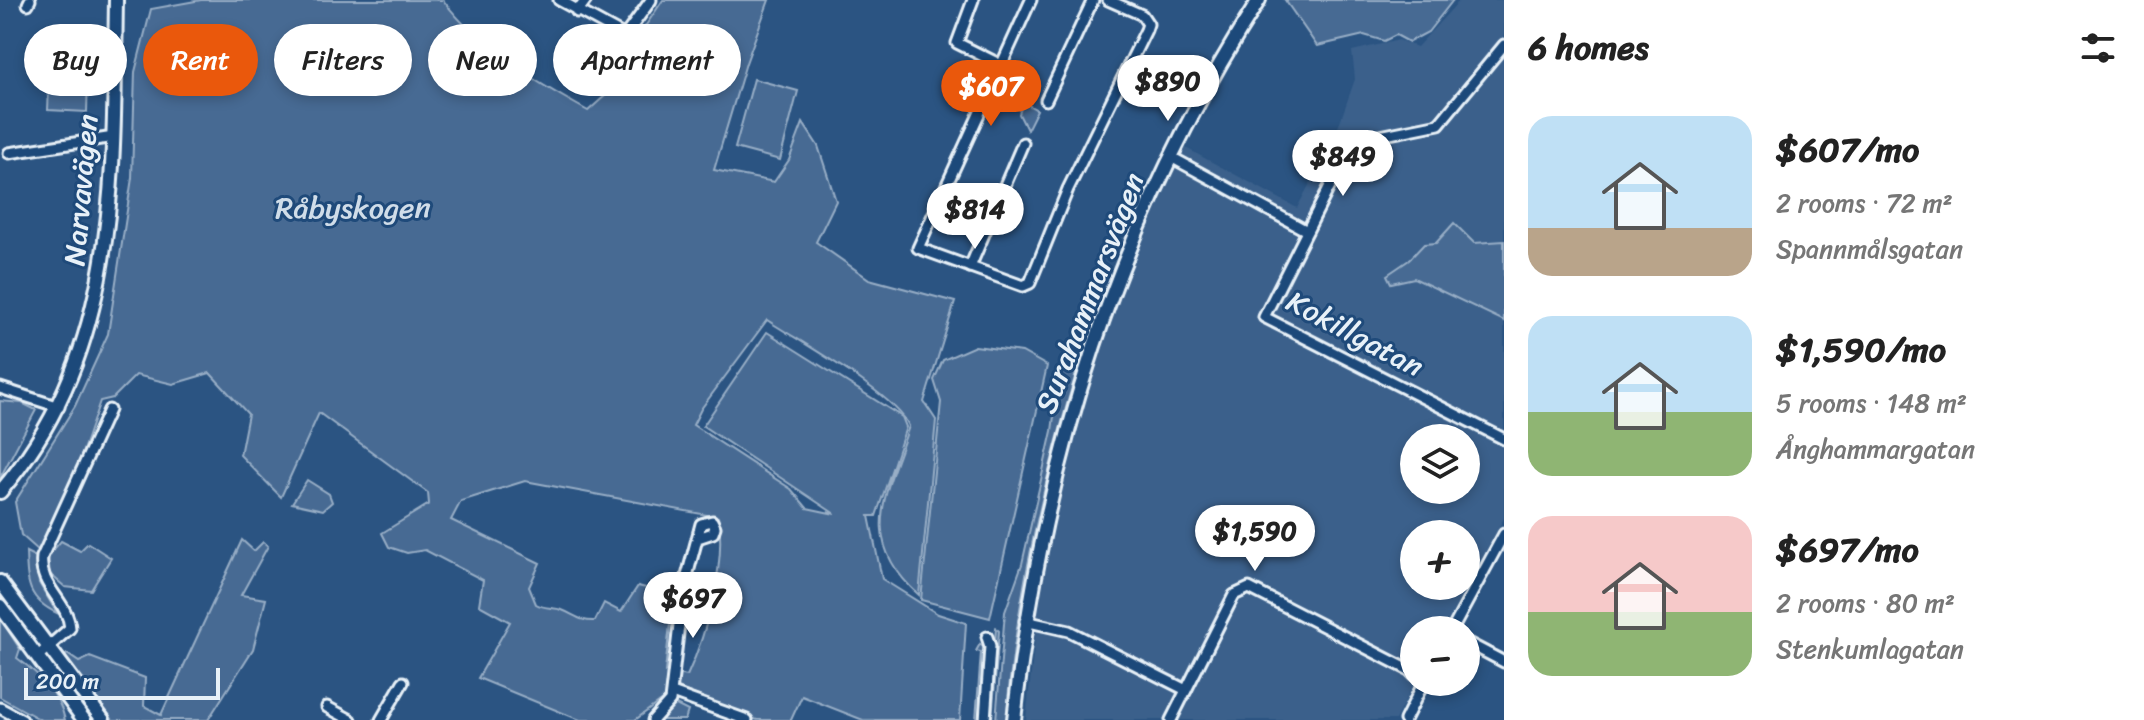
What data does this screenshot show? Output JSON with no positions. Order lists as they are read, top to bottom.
{
  "streets": {
    "main road": ["Narvavägen", "Surahammarsvägen"],
    "street": ["Kokillgatan"]
  },
  "parks": ["Råbyskogen"],
  "scale_bar": "200 m",
  "page": {
    "heading": "6 homes",
    "chip": [
      "Buy",
      "Rent",
      "Filters",
      "New",
      "Apartment"
    ],
    "price": [
      "$890",
      "$607",
      "$849",
      "$814",
      "$1,590",
      "$697"
    ],
    "list": [
      {
        "name": "$607/mo",
        "note": "2 rooms · 72 m² · Spannmålsgatan"
      },
      {
        "name": "$1,590/mo",
        "note": "5 rooms · 148 m² · Ånghammargatan"
      },
      {
        "name": "$697/mo",
        "note": "2 rooms · 80 m² · Stenkumlagatan"
      }
    ],
    "map_buttons": ["+", "−"],
    "scale": "200 m"
  }
}
